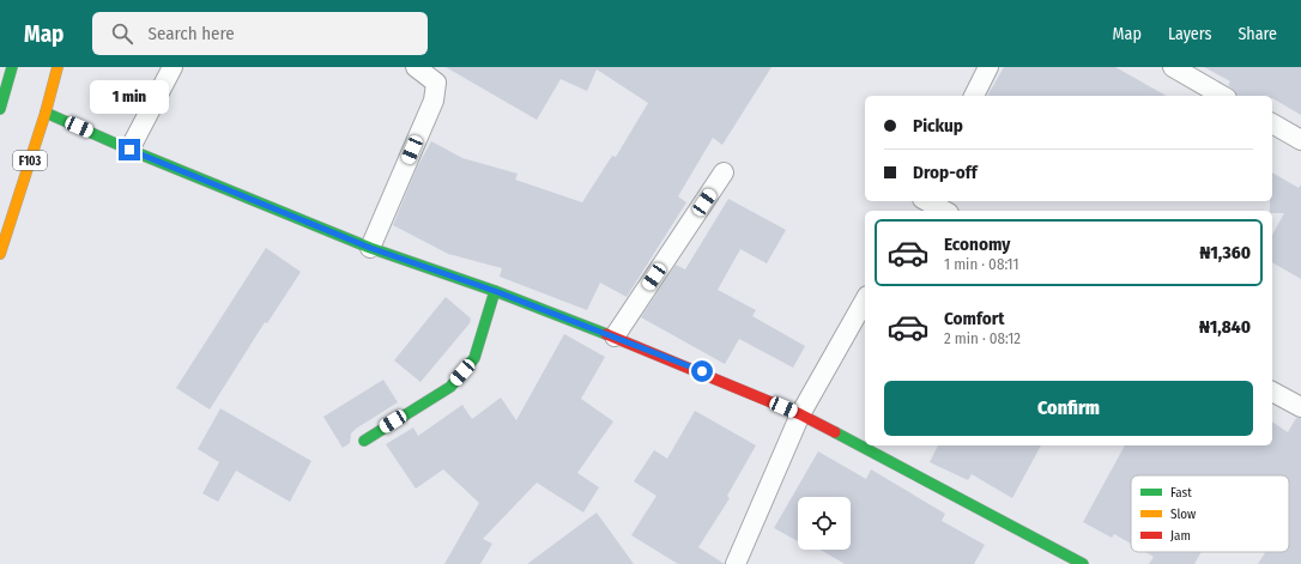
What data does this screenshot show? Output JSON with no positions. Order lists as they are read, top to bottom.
{
  "streets": {
    "street": ["F103"]
  },
  "legend": ["Fast", "Slow", "Jam"],
  "page": {
    "header": "Map",
    "search": "Search here",
    "nav": ["Map", "Layers", "Share"],
    "bubble": "1 min",
    "banner": ["Pickup", "Drop-off"],
    "list": [
      {
        "name": "Economy",
        "note": "1 min · 08:11",
        "value": "₦1,360"
      },
      {
        "name": "Comfort",
        "note": "2 min · 08:12",
        "value": "₦1,840"
      }
    ],
    "buttons": "Confirm"
  }
}
